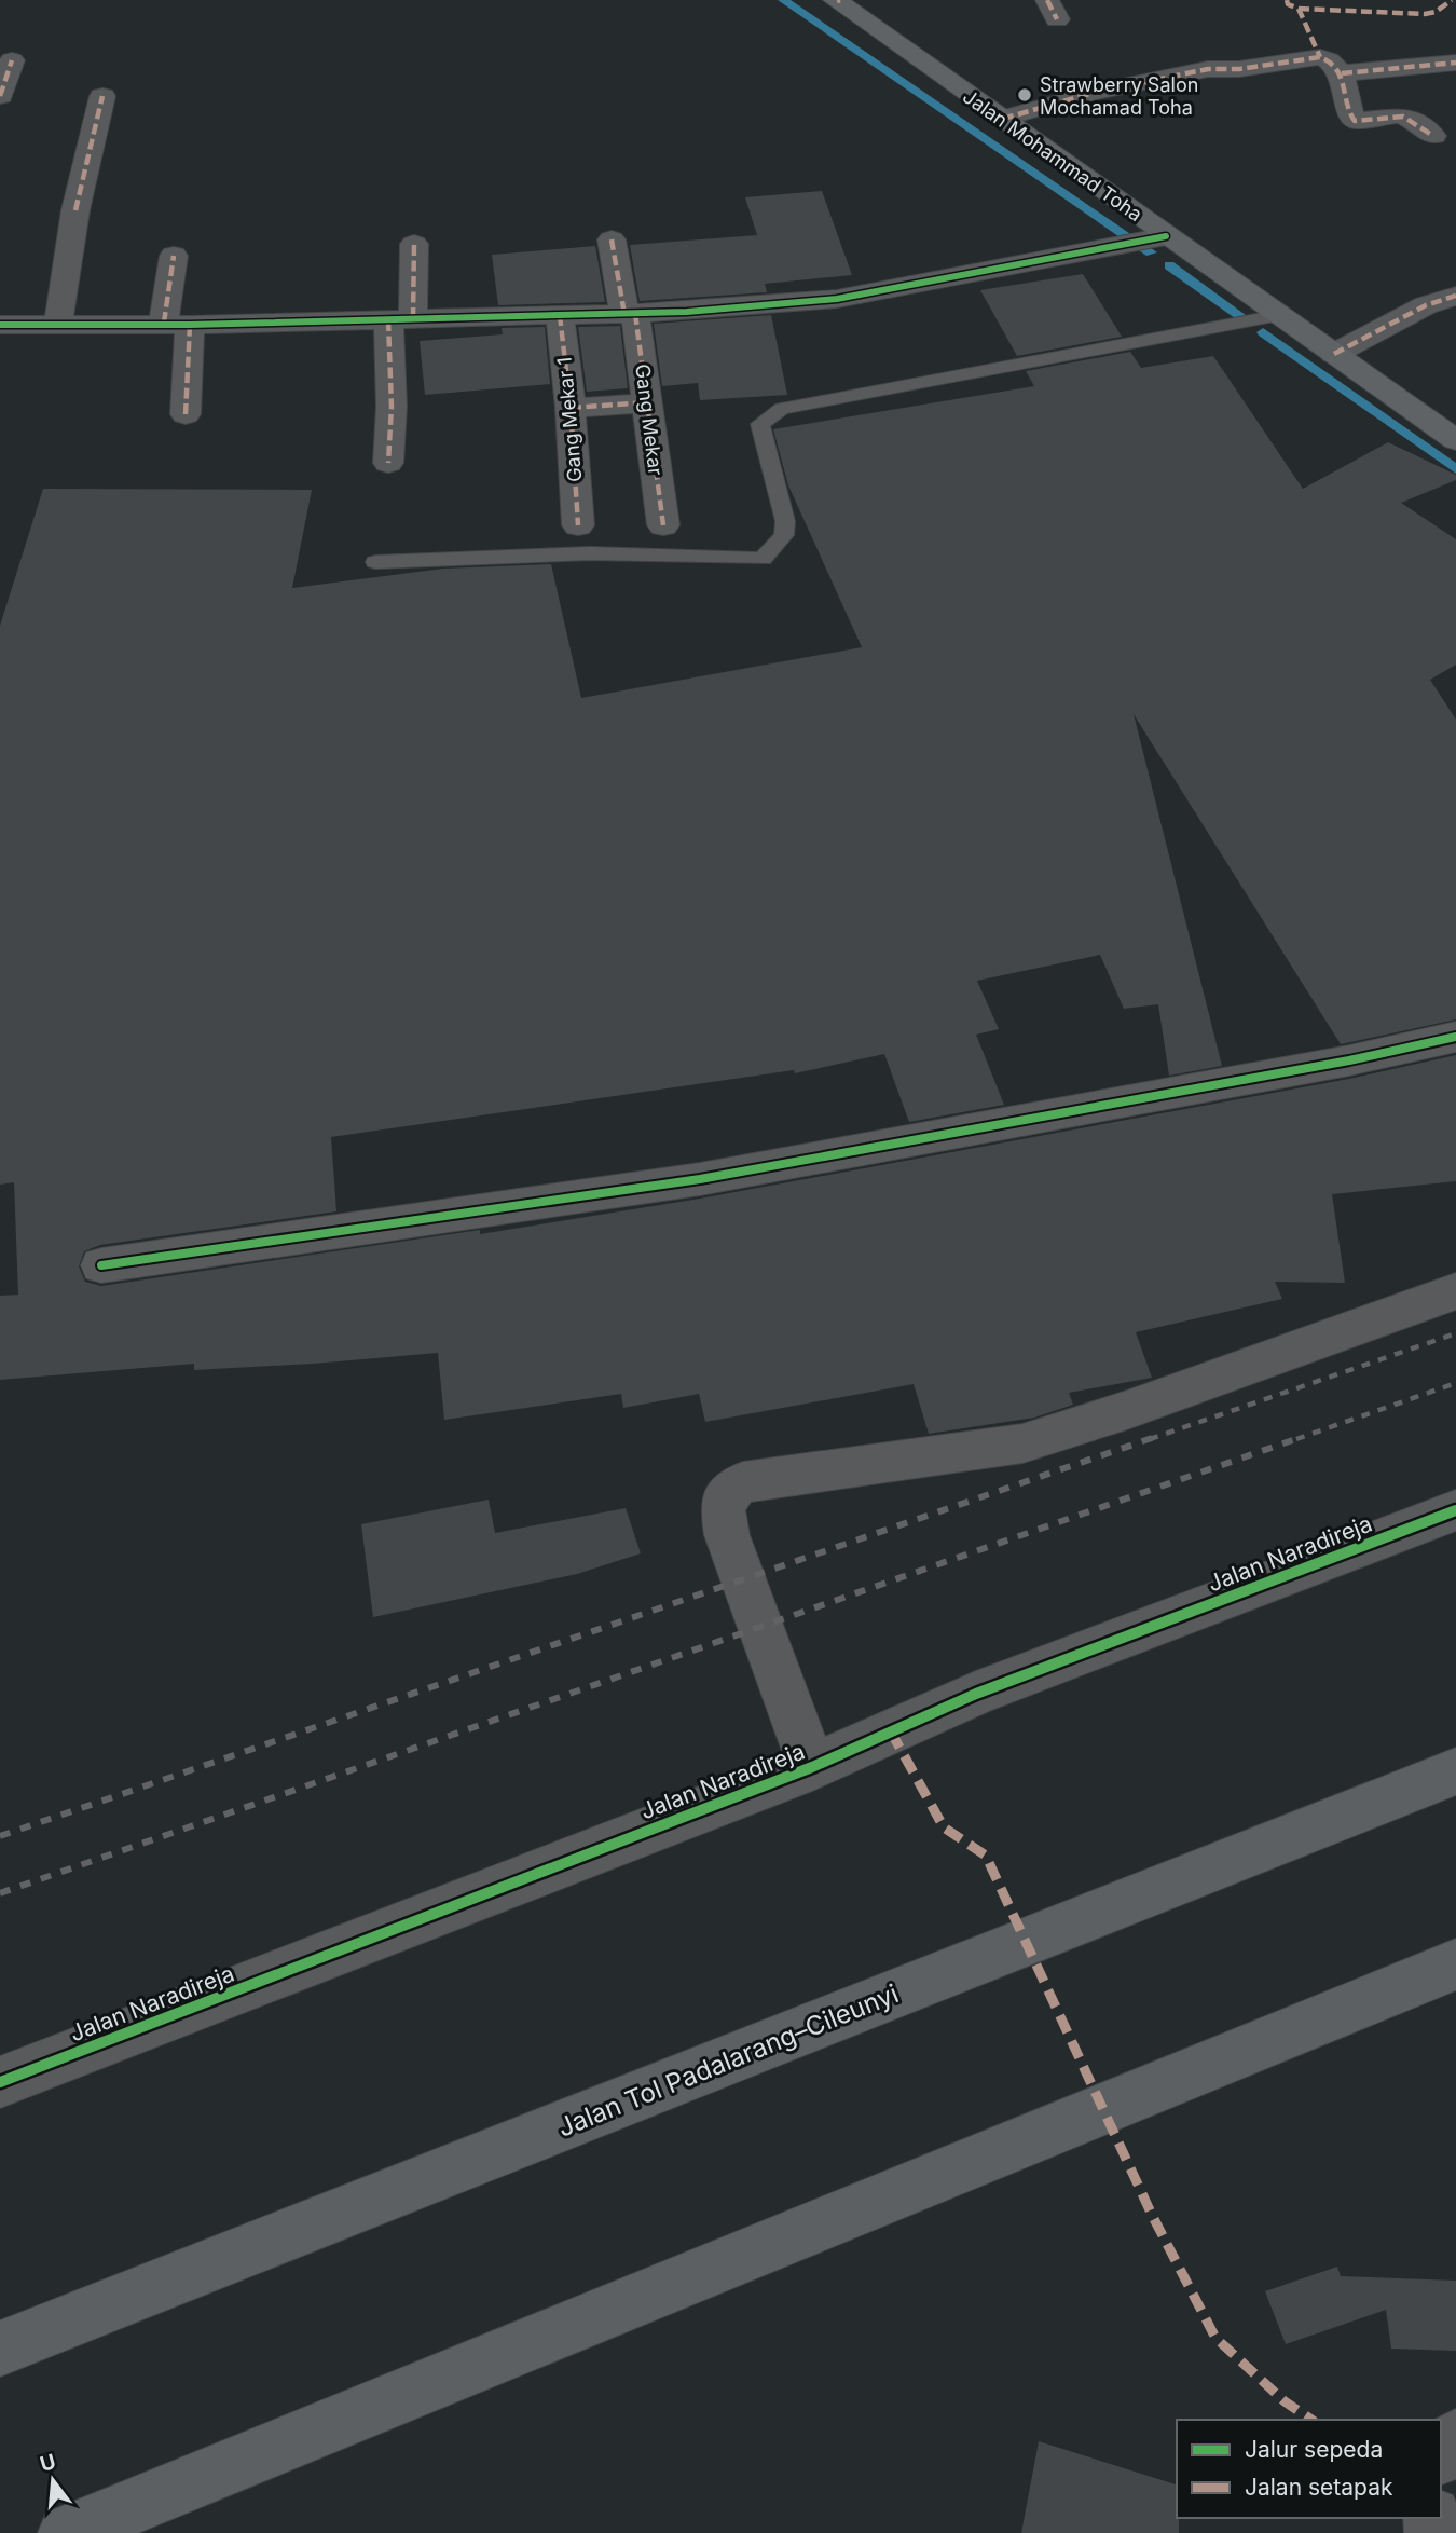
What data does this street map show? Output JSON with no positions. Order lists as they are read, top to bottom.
{
  "streets": {
    "highway": ["Jalan Tol Padalarang–Cileunyi"],
    "main road": ["Jalan Mohammad Toha"],
    "street": ["Gang Mekar 1", "Gang Mekar", "Jalan Naradireja"]
  },
  "places": ["Strawberry Salon Mochamad Toha"],
  "legend": ["Jalur sepeda", "Jalan setapak"],
  "north": "top"
}
